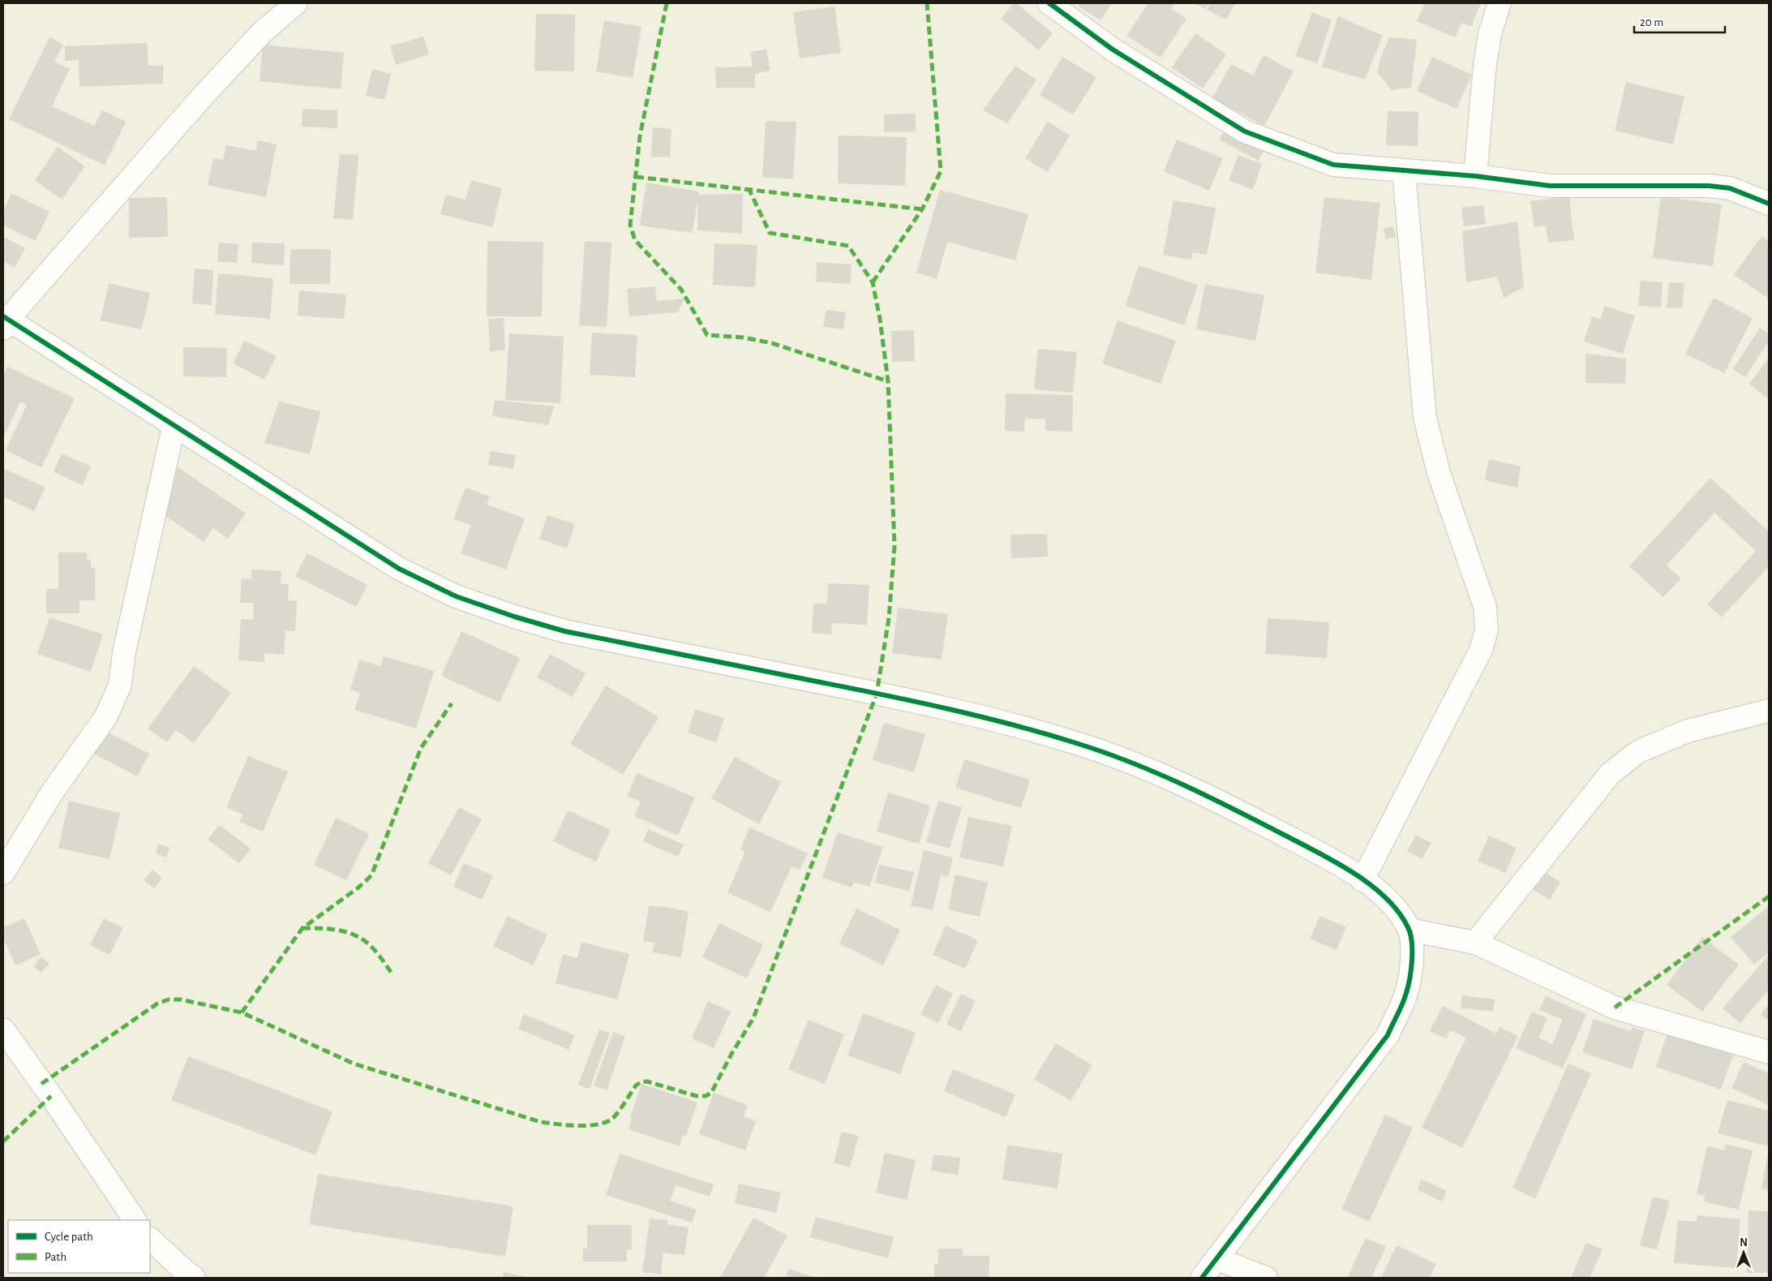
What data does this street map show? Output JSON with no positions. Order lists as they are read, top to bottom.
{
  "legend": ["Cycle path", "Path"],
  "scale_bar": "20 m",
  "north": "top"
}
